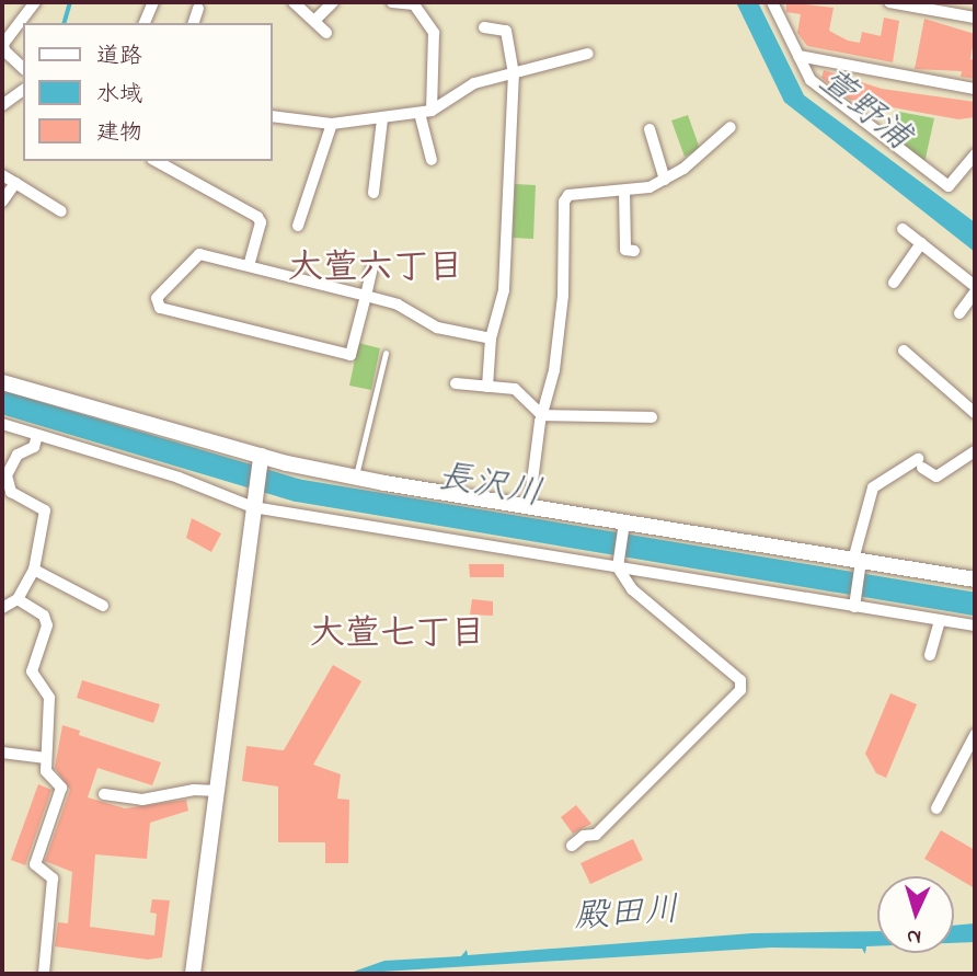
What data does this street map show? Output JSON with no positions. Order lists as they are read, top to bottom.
{
  "districts": ["大萱六丁目", "大萱七丁目"],
  "water": ["萱野浦", "長沢川", "殿田川"],
  "legend": ["道路", "水域", "建物"],
  "north": "bottom"
}
